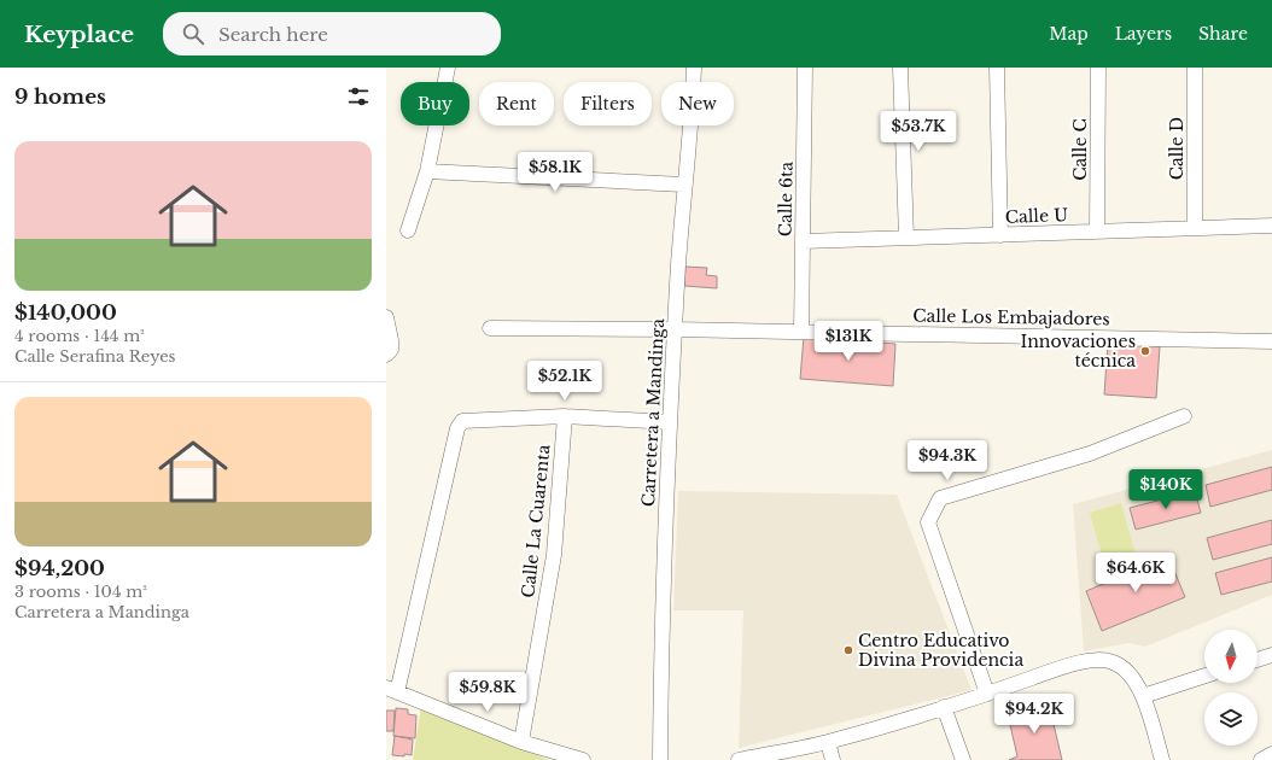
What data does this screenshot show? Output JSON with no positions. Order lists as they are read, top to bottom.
{
  "streets": {
    "street": [
      "Calle D",
      "Calle C",
      "Calle 6ta",
      "Calle U",
      "Calle Los Embajadores",
      "Carretera a Mandinga",
      "Calle La Cuarenta"
    ]
  },
  "crossings": [
    ["Calle D", "Calle U"],
    ["Calle C", "Calle U"],
    ["Calle 6ta", "Calle U"],
    ["Calle 6ta", "Calle Los Embajadores"],
    ["Calle Los Embajadores", "Carretera a Mandinga"]
  ],
  "places": ["Innovaciones técnica", "Centro Educativo Divina Providencia"],
  "north": "bottom",
  "page": {
    "header": "Keyplace",
    "search": "Search here",
    "nav": ["Map", "Layers", "Share"],
    "heading": "9 homes",
    "chip": [
      "Buy",
      "Rent",
      "Filters",
      "New"
    ],
    "price": [
      "$53.7K",
      "$58.1K",
      "$131K",
      "$52.1K",
      "$94.3K",
      "$140K",
      "$64.6K",
      "$59.8K",
      "$94.2K"
    ],
    "list": [
      {
        "name": "$140,000",
        "note": "4 rooms · 144 m² · Calle Serafina Reyes"
      },
      {
        "name": "$94,200",
        "note": "3 rooms · 104 m² · Carretera a Mandinga"
      }
    ]
  }
}
